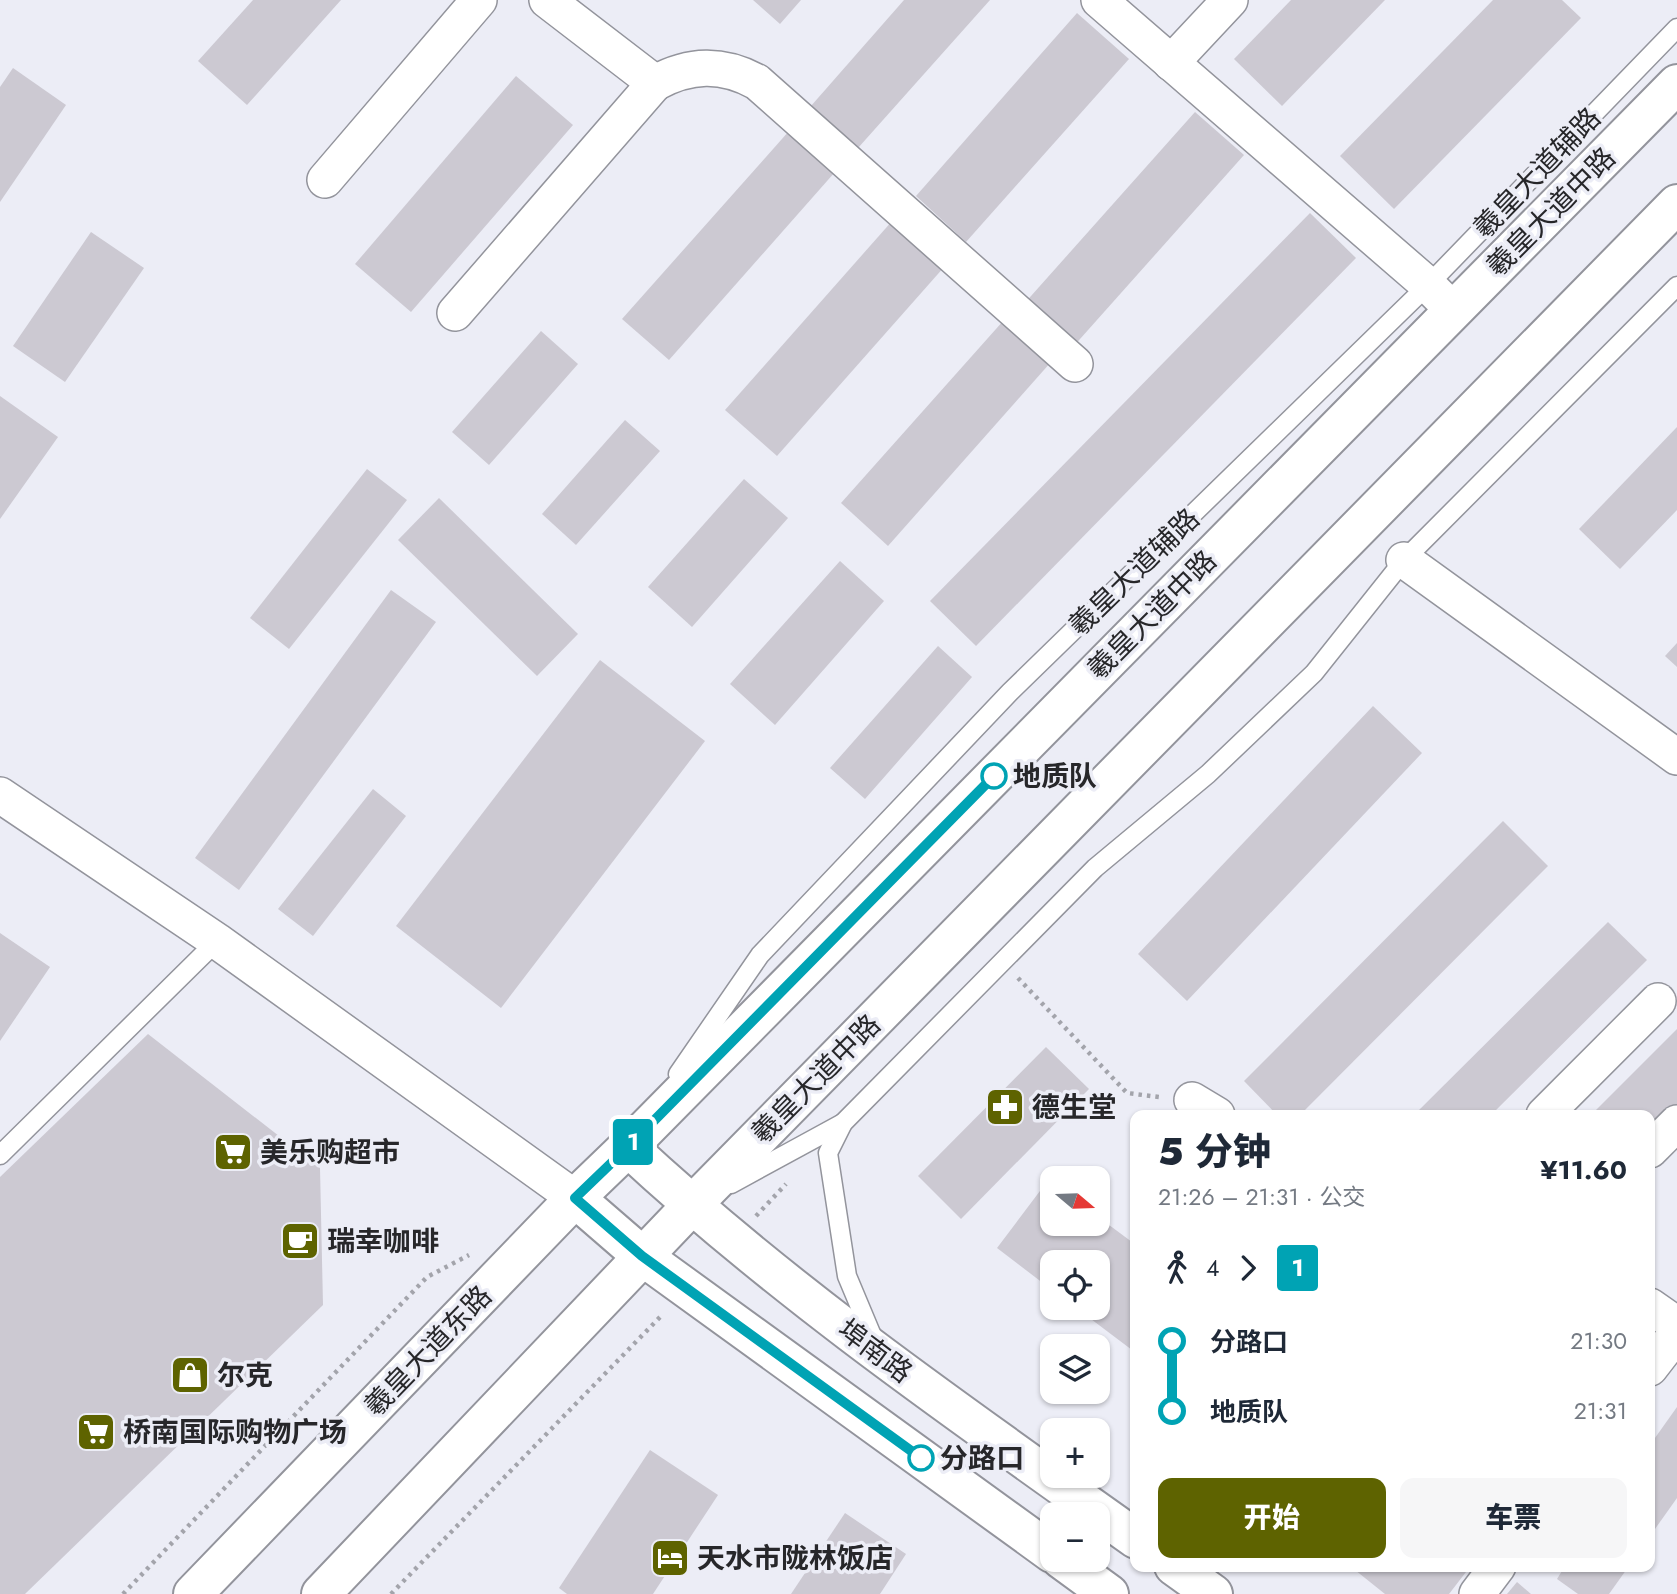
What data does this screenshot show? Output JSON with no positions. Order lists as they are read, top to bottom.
{
  "streets": {
    "main road": ["羲皇大道中路", "羲皇大道东路", "埠南路"],
    "lane": ["羲皇大道辅路"]
  },
  "crossings": [
    ["羲皇大道辅路", "羲皇大道中路"],
    ["羲皇大道中路", "羲皇大道东路"],
    ["羲皇大道中路", "埠南路"]
  ],
  "places": {
    "other": ["地质队", "分路口"],
    "pharmacy": ["德生堂"],
    "supermarket": ["美乐购超市", "桥南国际购物广场"],
    "cafe": ["瑞幸咖啡"],
    "shop": ["尔克"],
    "hotel": ["天水市陇林饭店"]
  },
  "lines": ["bus line 1"],
  "north": "right",
  "page": {
    "on_map": "1",
    "heading": ["5 分钟", "21:26 – 21:31 · 公交", "¥11.60"],
    "map_buttons": ["+", "−"],
    "legs": ["4", "1"],
    "list": [
      {
        "name": "分路口",
        "value": "21:30"
      },
      {
        "name": "地质队",
        "value": "21:31"
      }
    ],
    "buttons": ["开始", "车票"]
  }
}
